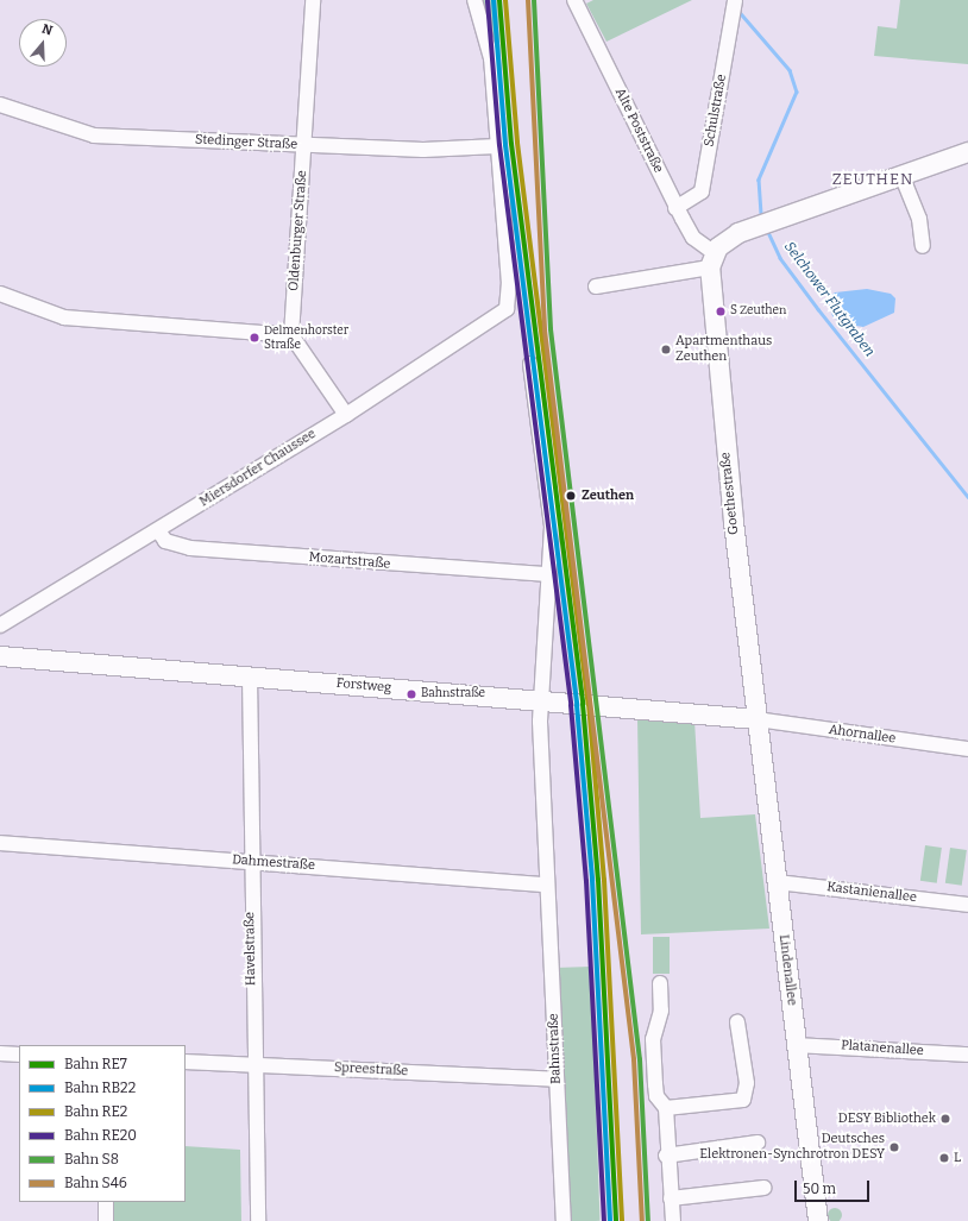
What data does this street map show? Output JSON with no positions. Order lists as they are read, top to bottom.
{
  "streets": {
    "main road": ["Goethestraße", "Forstweg", "Lindenallee"],
    "street": [
      "Schulstraße",
      "Alte Poststraße",
      "Stedinger Straße",
      "Oldenburger Straße",
      "Miersdorfer Chaussee",
      "Mozartstraße",
      "Ahornallee",
      "Dahmestraße",
      "Kastanienallee",
      "Havelstraße",
      "Bahnstraße",
      "Platanenallee",
      "Spreestraße"
    ]
  },
  "crossings": [
    ["Schulstraße", "Alte Poststraße"],
    ["Alte Poststraße", "Goethestraße"],
    ["Stedinger Straße", "Oldenburger Straße"],
    ["Stedinger Straße", "Miersdorfer Chaussee"],
    ["Miersdorfer Chaussee", "Mozartstraße"],
    ["Goethestraße", "Forstweg"],
    ["Goethestraße", "Ahornallee"],
    ["Goethestraße", "Lindenallee"],
    ["Mozartstraße", "Bahnstraße"],
    ["Forstweg", "Ahornallee"],
    ["Forstweg", "Havelstraße"],
    ["Forstweg", "Lindenallee"],
    ["Forstweg", "Bahnstraße"],
    ["Ahornallee", "Lindenallee"],
    ["Dahmestraße", "Havelstraße"],
    ["Dahmestraße", "Bahnstraße"],
    ["Kastanienallee", "Lindenallee"],
    ["Havelstraße", "Spreestraße"],
    ["Lindenallee", "Platanenallee"],
    ["Bahnstraße", "Spreestraße"]
  ],
  "districts": ["ZEUTHEN"],
  "water": ["Selchower Flutgraben"],
  "places": [
    "S Zeuthen",
    "Delmenhorster Straße",
    "Apartmenthaus Zeuthen",
    "Zeuthen",
    "Bahnstraße",
    "DESY Bibliothek",
    "Deutsches Elektronen-Synchrotron DESY",
    "L"
  ],
  "lines": [
    "rail line RE7",
    "rail line RB22",
    "rail line RE2",
    "rail line S8",
    "rail line S46",
    "rail line RE20"
  ],
  "legend": [
    "Bahn RE7",
    "Bahn RB22",
    "Bahn RE2",
    "Bahn RE20",
    "Bahn S8",
    "Bahn S46"
  ],
  "scale_bar": "50 m",
  "north": "top"
}
